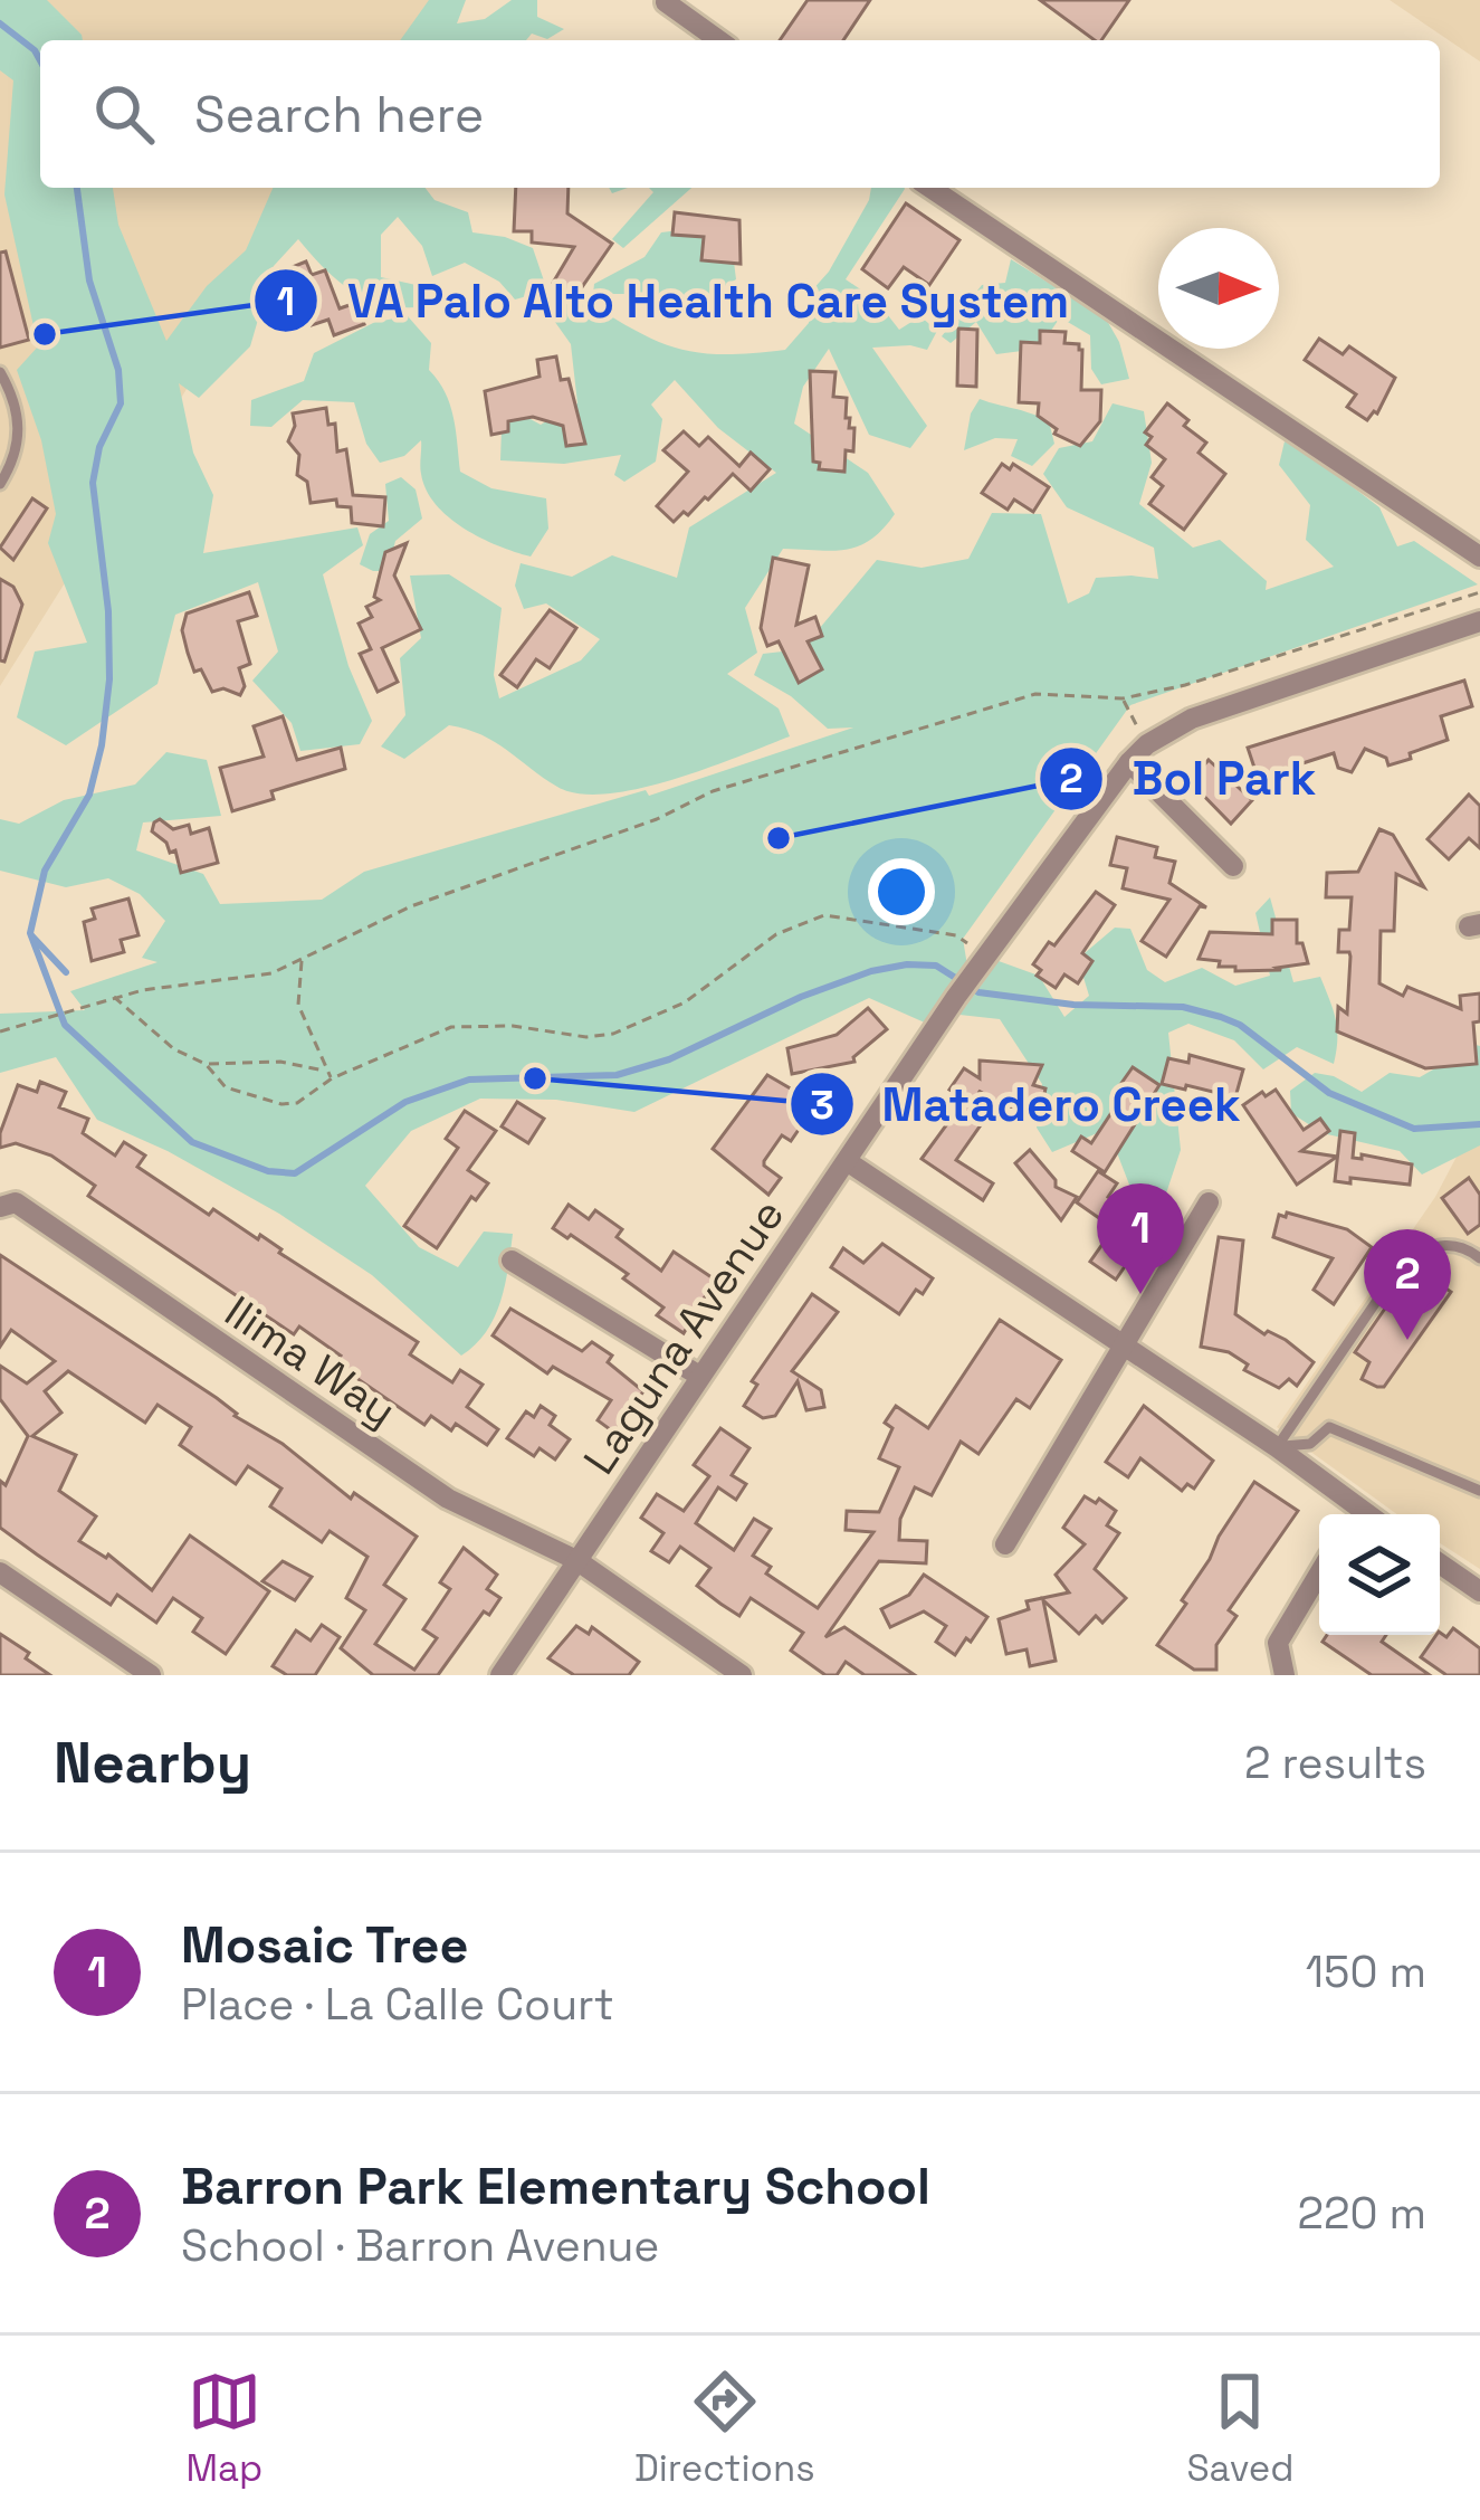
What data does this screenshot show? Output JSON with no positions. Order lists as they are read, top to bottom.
{
  "streets": {
    "street": ["Laguna Avenue", "Ilima Way"]
  },
  "crossings": [
    ["Laguna Avenue", "Ilima Way"]
  ],
  "places": ["VA Palo Alto Health Care System", "Bol Park", "Matadero Creek"],
  "north": "right",
  "page": {
    "search": "Search here",
    "pins": ["1", "2"],
    "heading": ["Nearby", "2 results"],
    "list": [
      {
        "mark": "1",
        "name": "Mosaic Tree",
        "note": "Place · La Calle Court",
        "value": "150 m"
      },
      {
        "mark": "2",
        "name": "Barron Park Elementary School",
        "note": "School · Barron Avenue",
        "value": "220 m"
      }
    ],
    "nav": ["Map", "Directions", "Saved"]
  }
}
